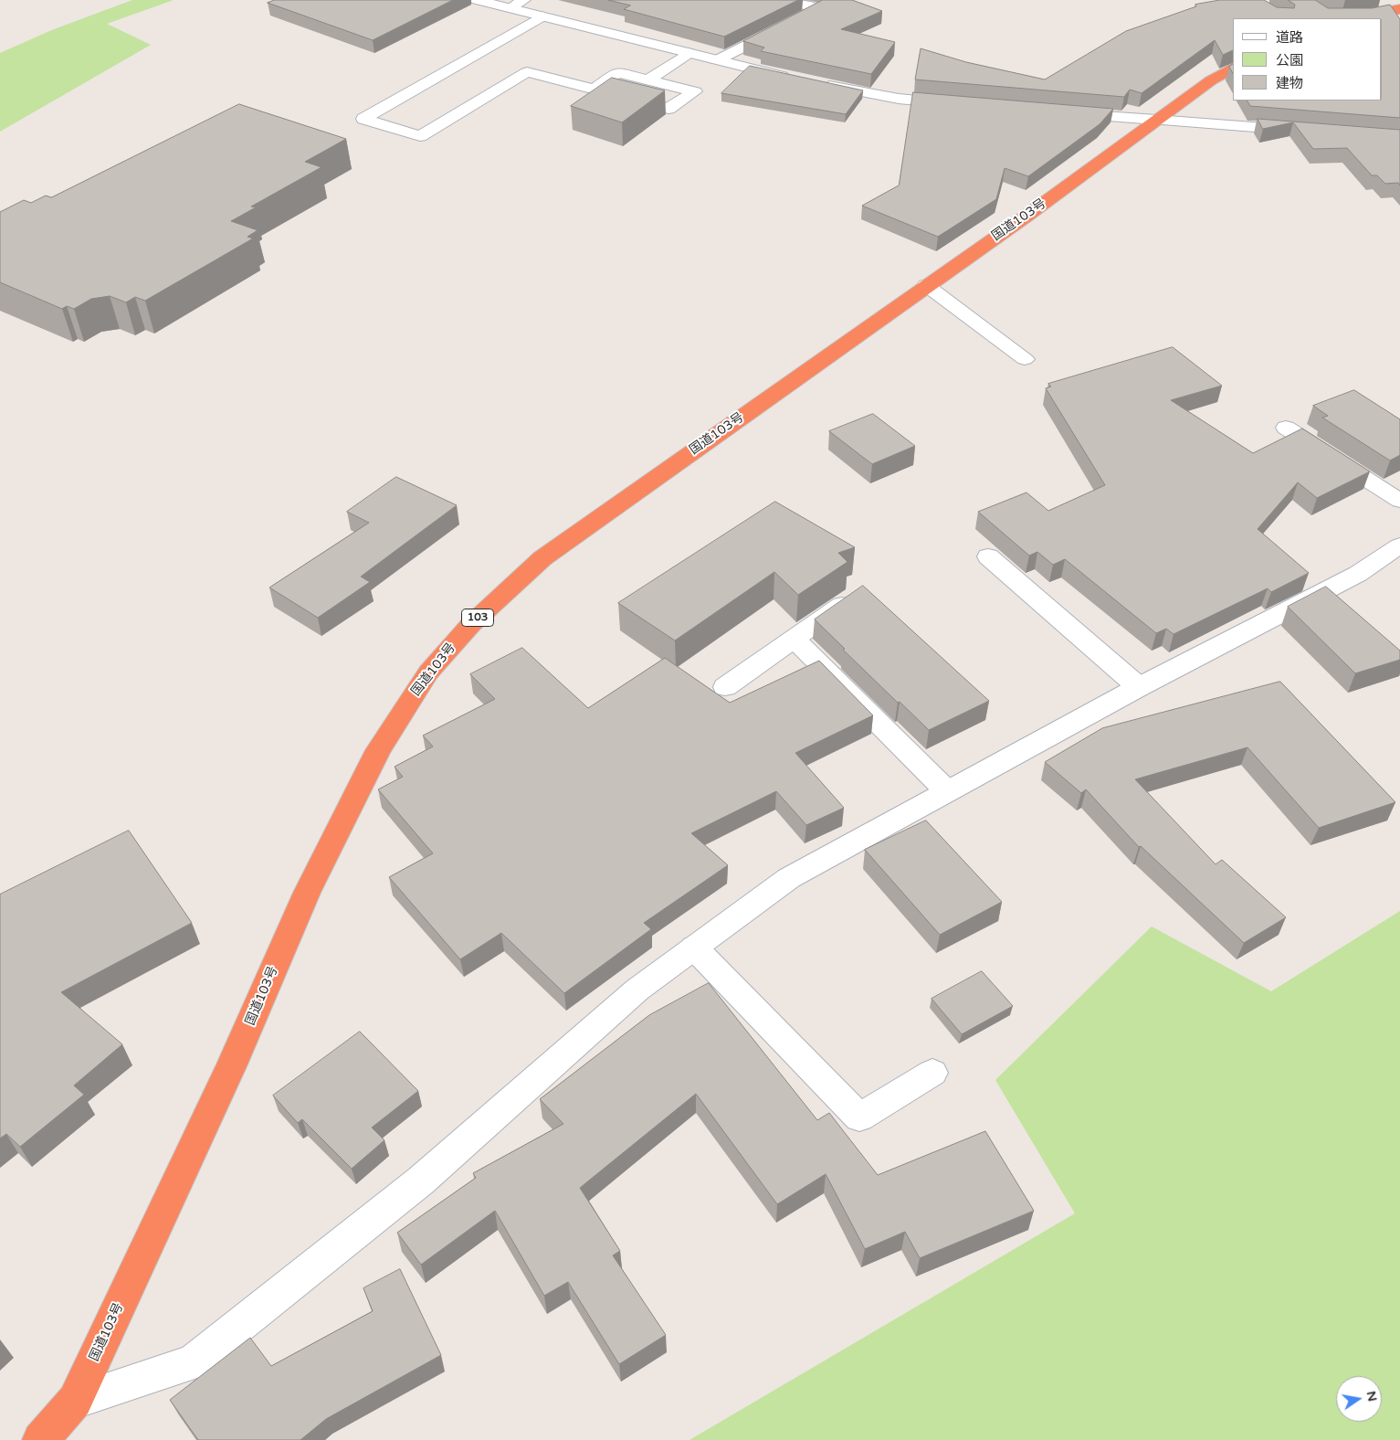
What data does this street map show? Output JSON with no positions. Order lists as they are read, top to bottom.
{
  "streets": {
    "highway": ["国道103号", "103"]
  },
  "legend": ["道路", "公園", "建物"],
  "north": "right"
}
